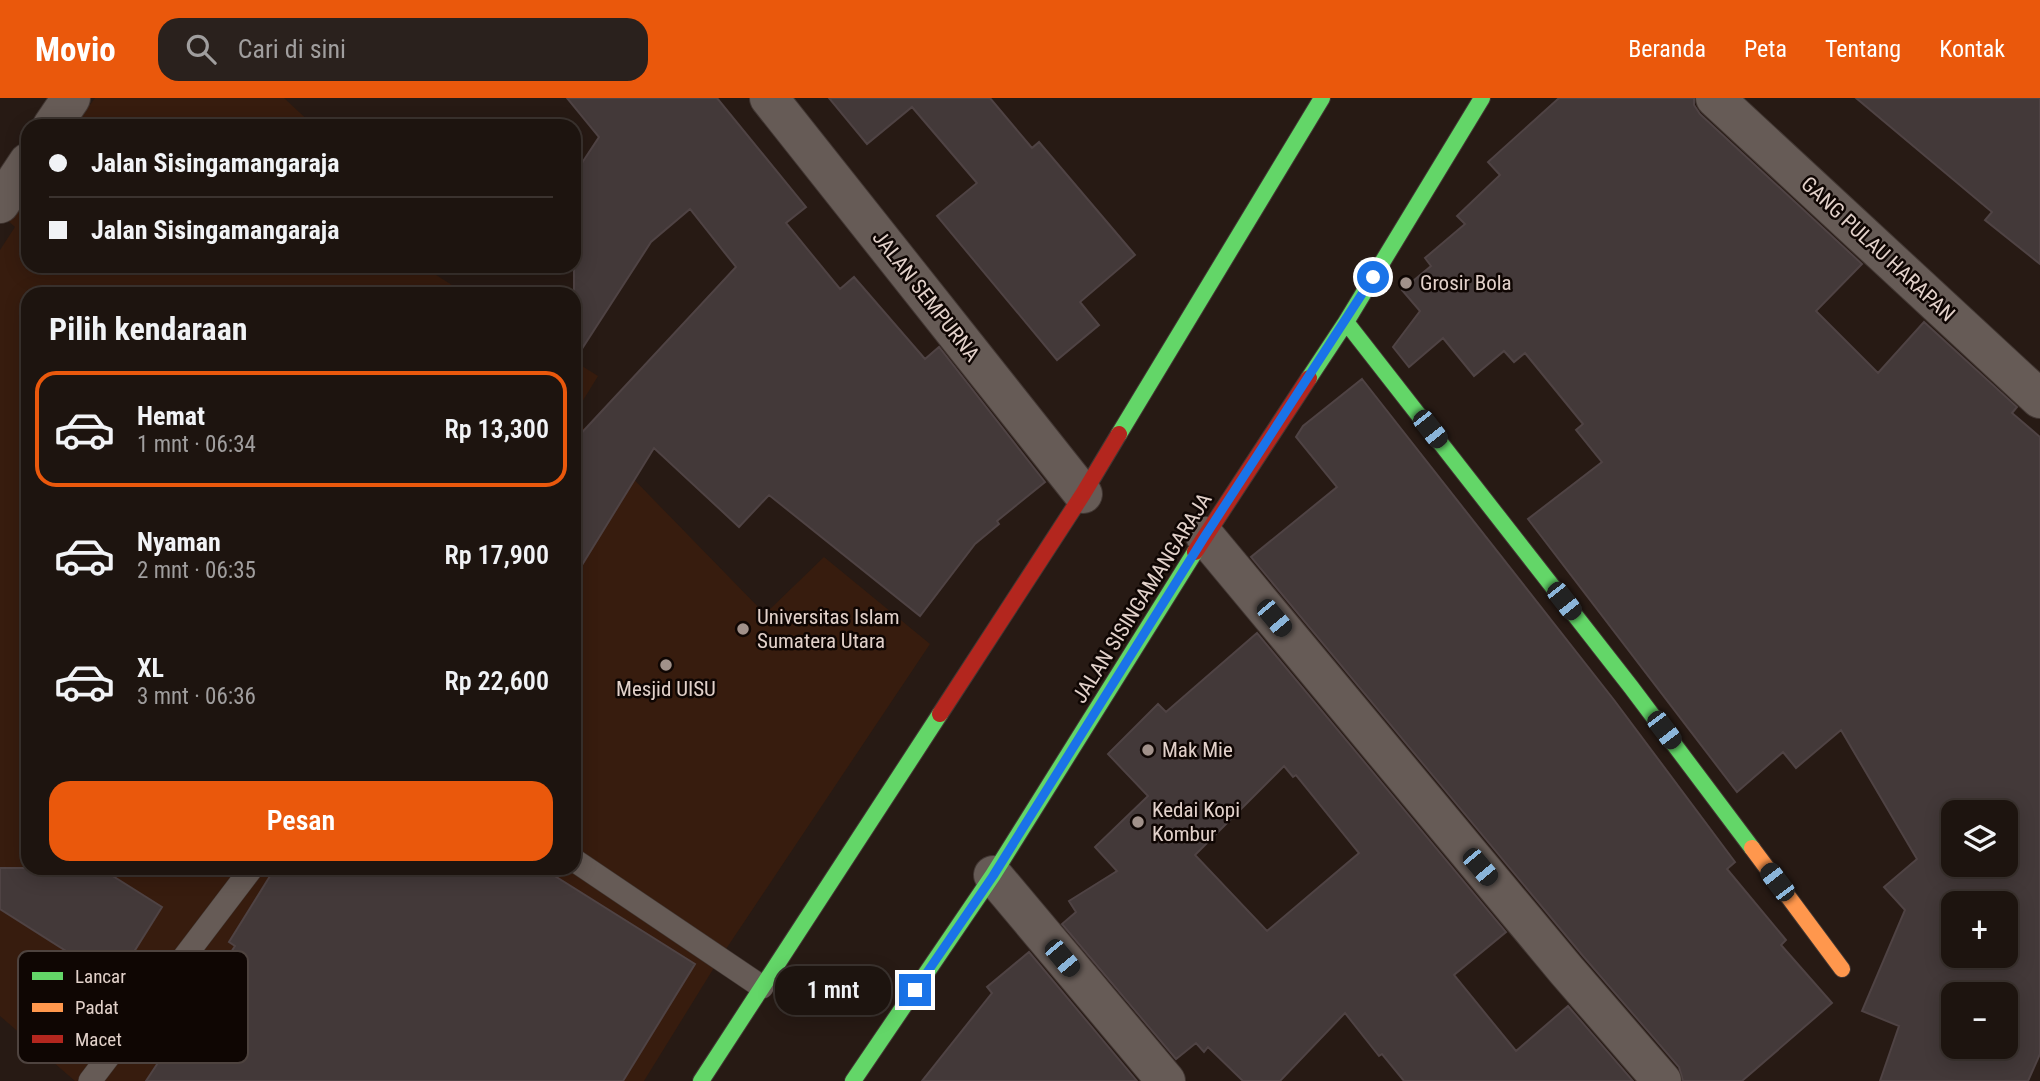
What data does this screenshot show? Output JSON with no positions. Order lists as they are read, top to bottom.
{
  "streets": {
    "main road": ["JALAN SISINGAMANGARAJA"],
    "street": ["GANG PULAU HARAPAN", "JALAN SEMPURNA"]
  },
  "places": [
    "Grosir Bola",
    "Universitas Islam Sumatera Utara",
    "Mesjid UISU",
    "Mak Mie",
    "Kedai Kopi Kombur"
  ],
  "legend": ["Lancar", "Padat", "Macet"],
  "page": {
    "header": "Movio",
    "search": "Cari di sini",
    "nav": [
      "Beranda",
      "Peta",
      "Tentang",
      "Kontak"
    ],
    "banner": ["Jalan Sisingamangaraja", "Jalan Sisingamangaraja"],
    "heading": "Pilih kendaraan",
    "list": [
      {
        "name": "Hemat",
        "note": "1 mnt · 06:34",
        "value": "Rp 13,300"
      },
      {
        "name": "Nyaman",
        "note": "2 mnt · 06:35",
        "value": "Rp 17,900"
      },
      {
        "name": "XL",
        "note": "3 mnt · 06:36",
        "value": "Rp 22,600"
      }
    ],
    "buttons": "Pesan",
    "map_buttons": ["+", "−"],
    "bubble": "1 mnt"
  }
}
